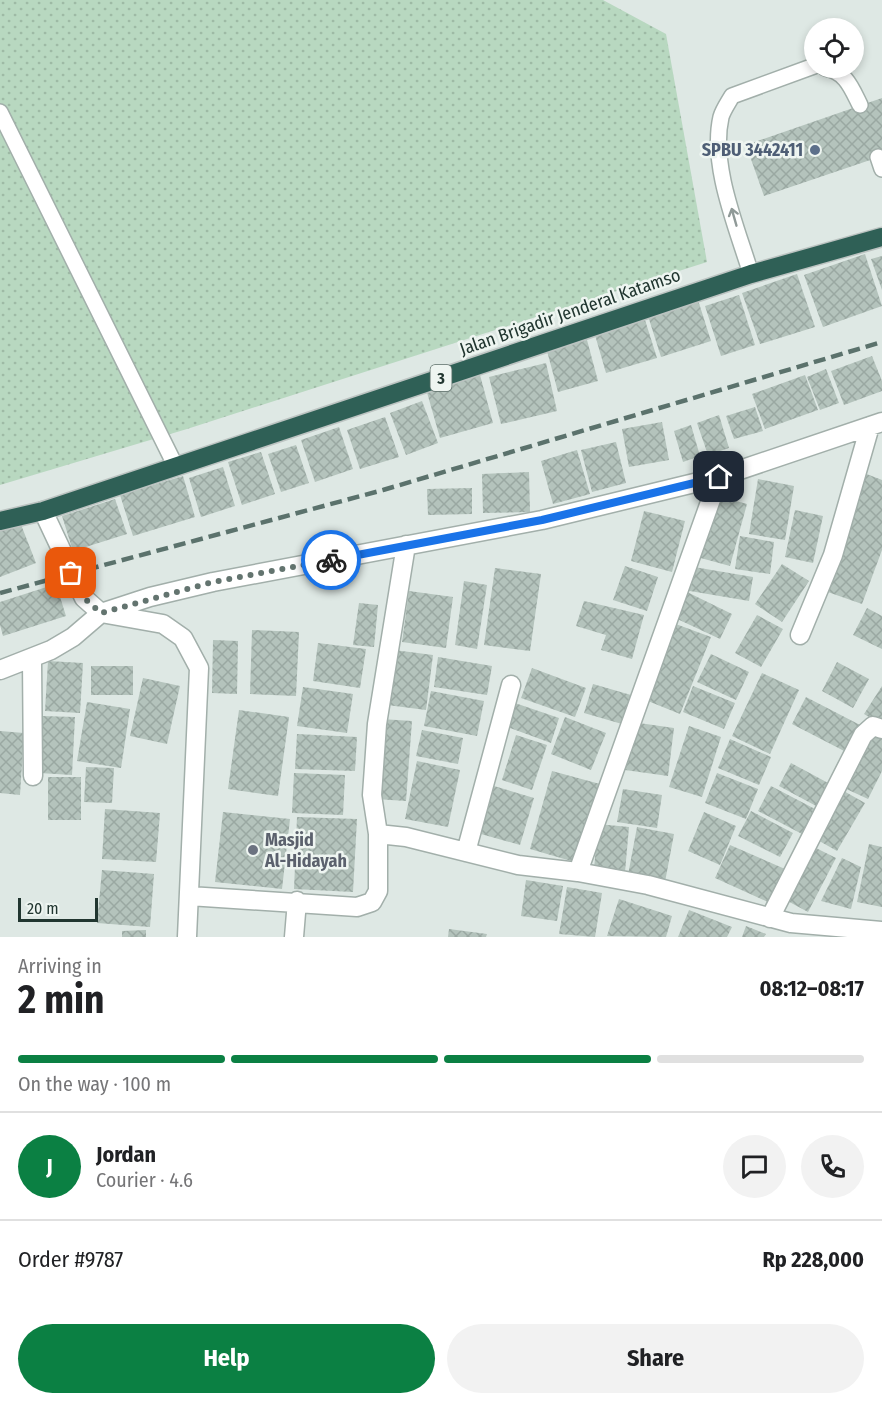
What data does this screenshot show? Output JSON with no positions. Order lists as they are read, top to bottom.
{
  "streets": {
    "highway": ["Jalan Brigadir Jenderal Katamso", "3"]
  },
  "places": ["SPBU 3442411", "Masjid Al-Hidayah"],
  "scale_bar": "20 m",
  "page": {
    "scale": "20 m",
    "heading": ["2 min", "Arriving in", "08:12–08:17"],
    "panel": [
      "Jordan",
      "Courier · 4.6",
      "Order #9787",
      "Rp 228,000"
    ],
    "bar": "On the way · 100 m",
    "round": "J",
    "buttons": ["Help", "Share"]
  }
}
